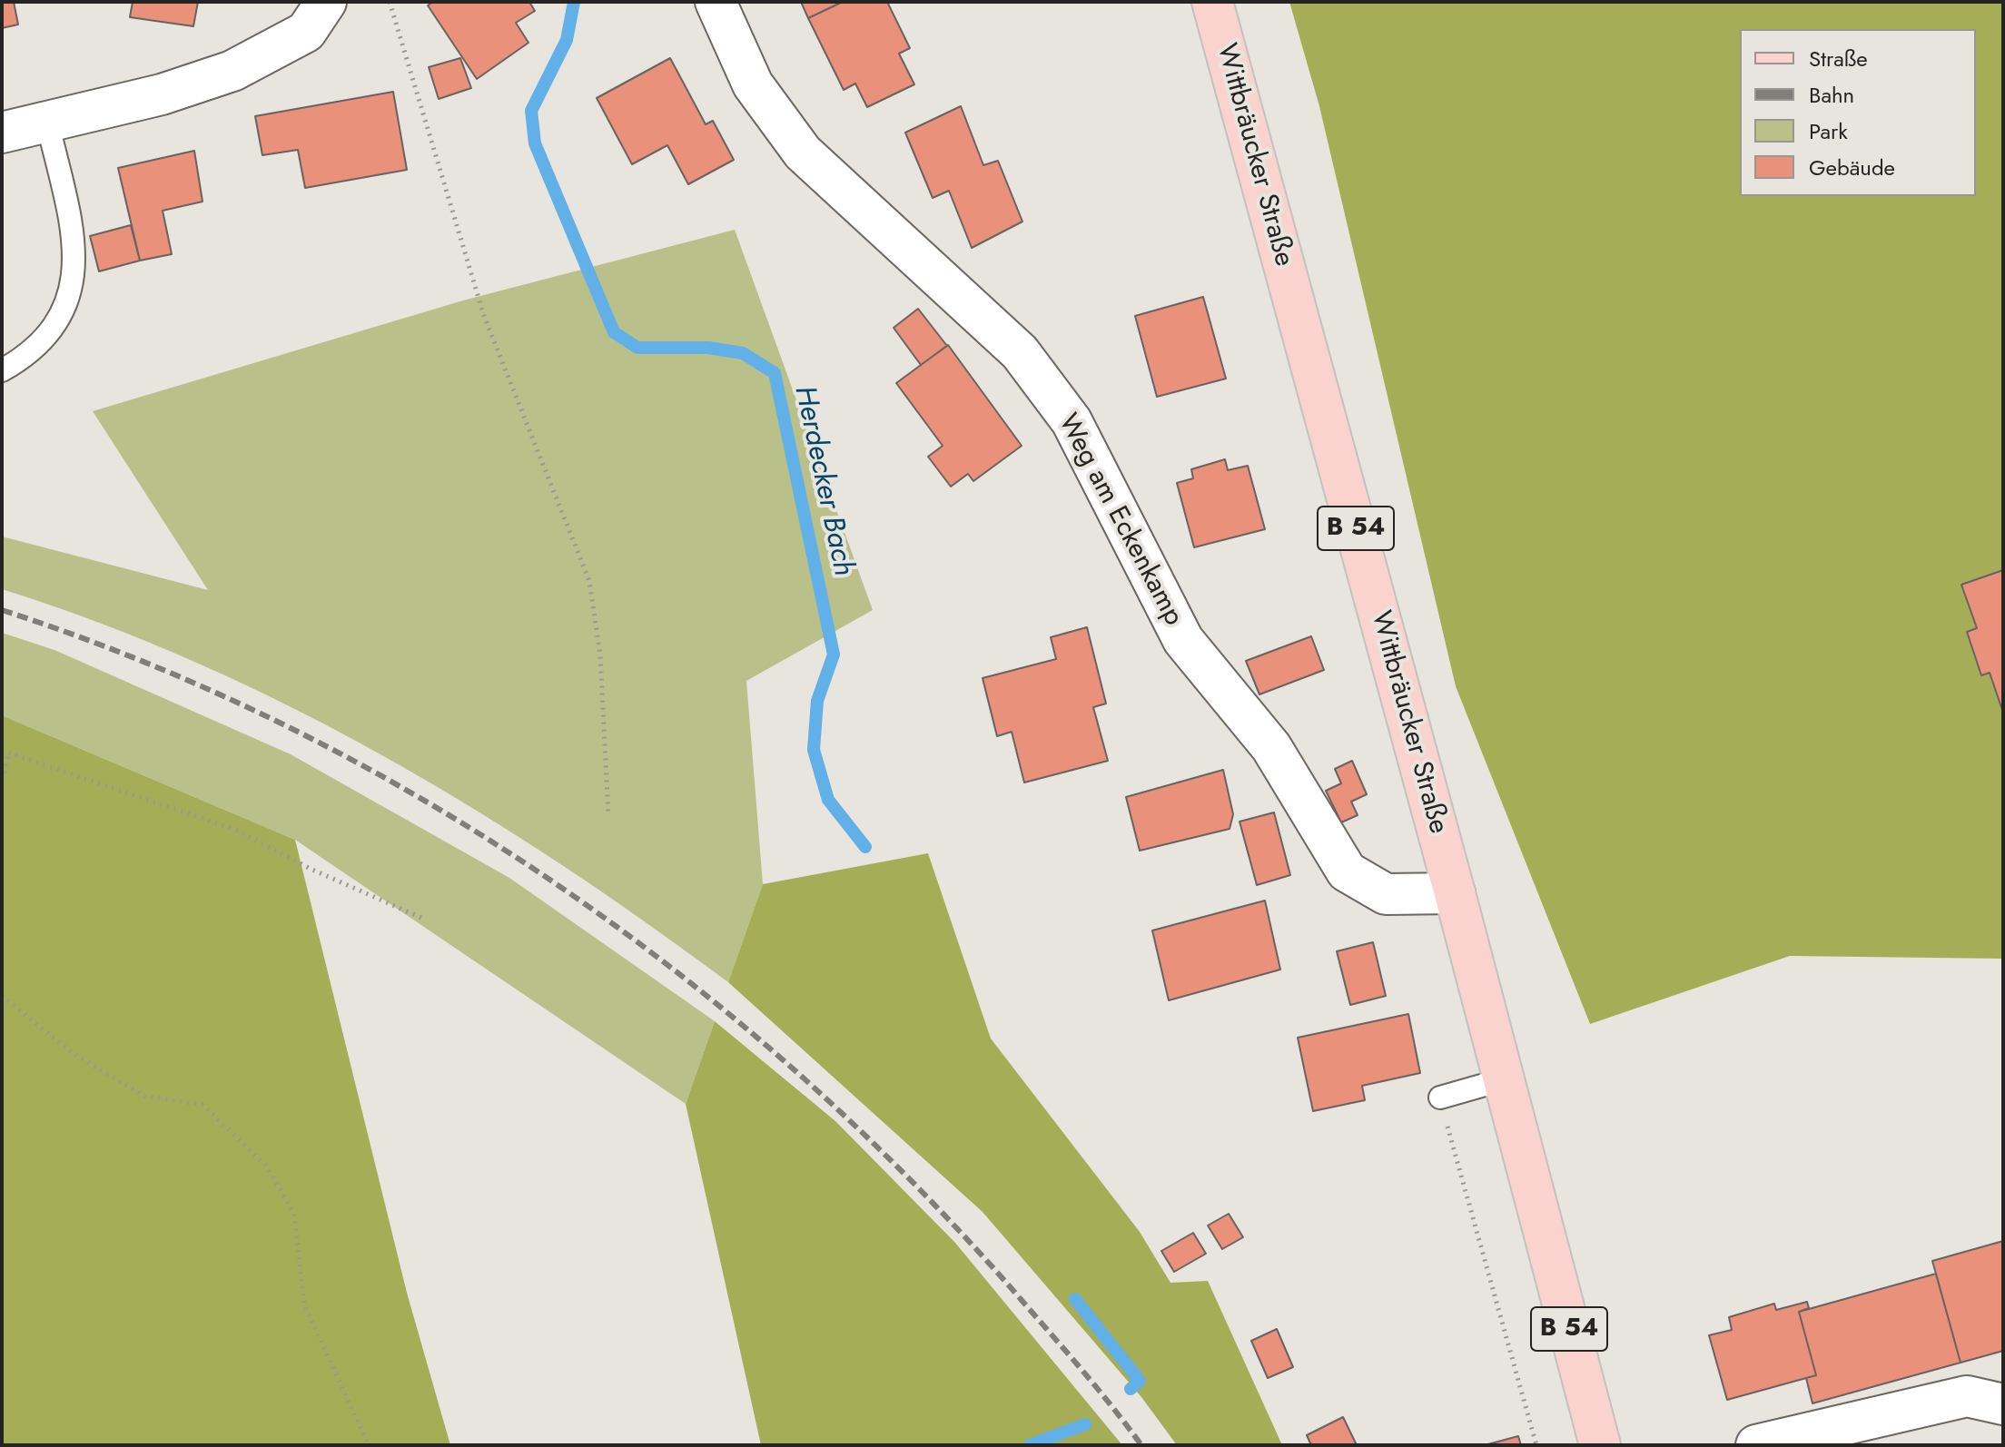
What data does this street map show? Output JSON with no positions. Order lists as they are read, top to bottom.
{
  "streets": {
    "main road": ["Wittbräucker Straße", "B 54"],
    "street": ["Weg am Eckenkamp"]
  },
  "crossings": [
    ["Wittbräucker Straße", "Weg am Eckenkamp"]
  ],
  "water": ["Herdecker Bach"],
  "legend": [
    "Straße",
    "Bahn",
    "Park",
    "Gebäude"
  ]
}
